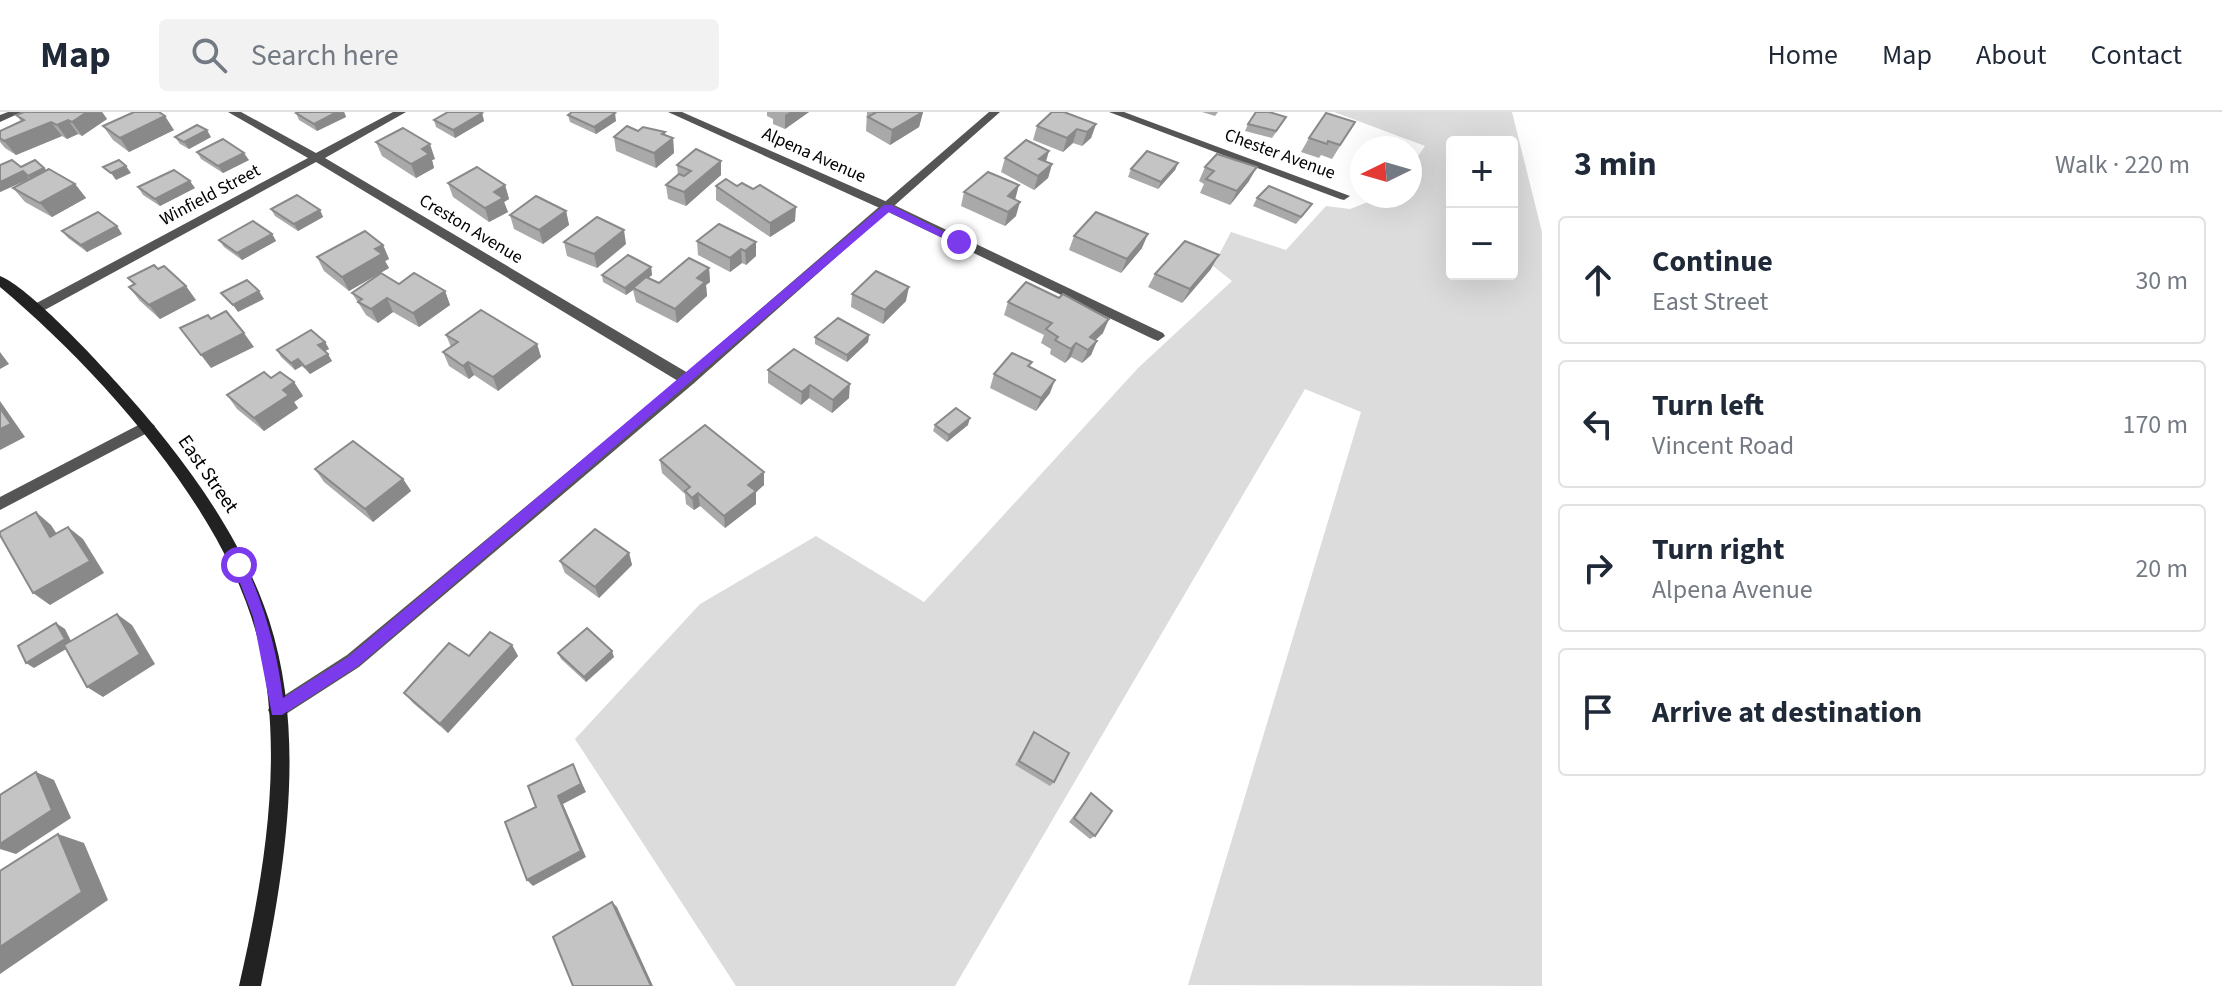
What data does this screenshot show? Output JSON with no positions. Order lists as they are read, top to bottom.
{
  "streets": {
    "main road": ["East Street"],
    "street": [
      "Chester Avenue",
      "Alpena Avenue",
      "Winfield Street",
      "Creston Avenue"
    ]
  },
  "crossings": [
    ["Winfield Street", "Creston Avenue"],
    ["Winfield Street", "East Street"]
  ],
  "north": "left",
  "page": {
    "header": "Map",
    "search": "Search here",
    "nav": [
      "Home",
      "Map",
      "About",
      "Contact"
    ],
    "heading": ["3 min", "Walk · 220 m"],
    "map_buttons": ["+", "−"],
    "list": [
      ["Continue", "East Street", "30 m"],
      ["Turn left", "Vincent Road", "170 m"],
      ["Turn right", "Alpena Avenue", "20 m"],
      "Arrive at destination"
    ]
  }
}
